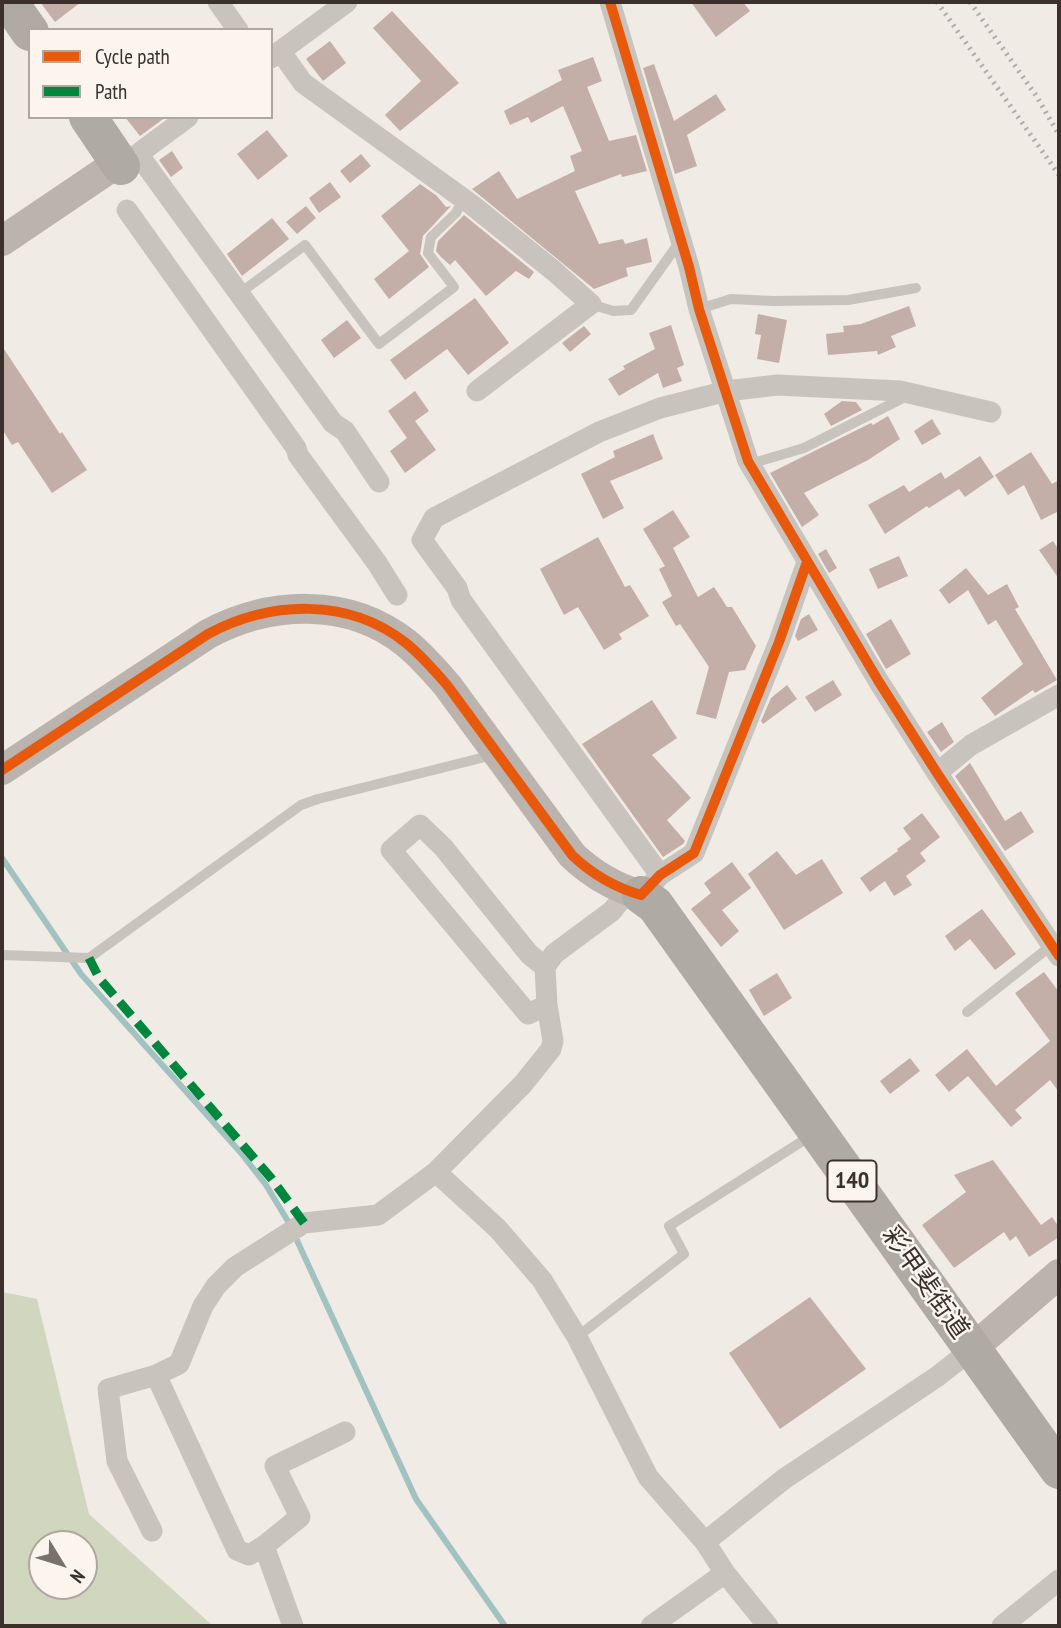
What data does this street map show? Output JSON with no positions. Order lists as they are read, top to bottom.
{
  "streets": {
    "highway": ["140", "彩甲斐街道"]
  },
  "legend": ["Cycle path", "Path"],
  "north": "bottom right"
}
